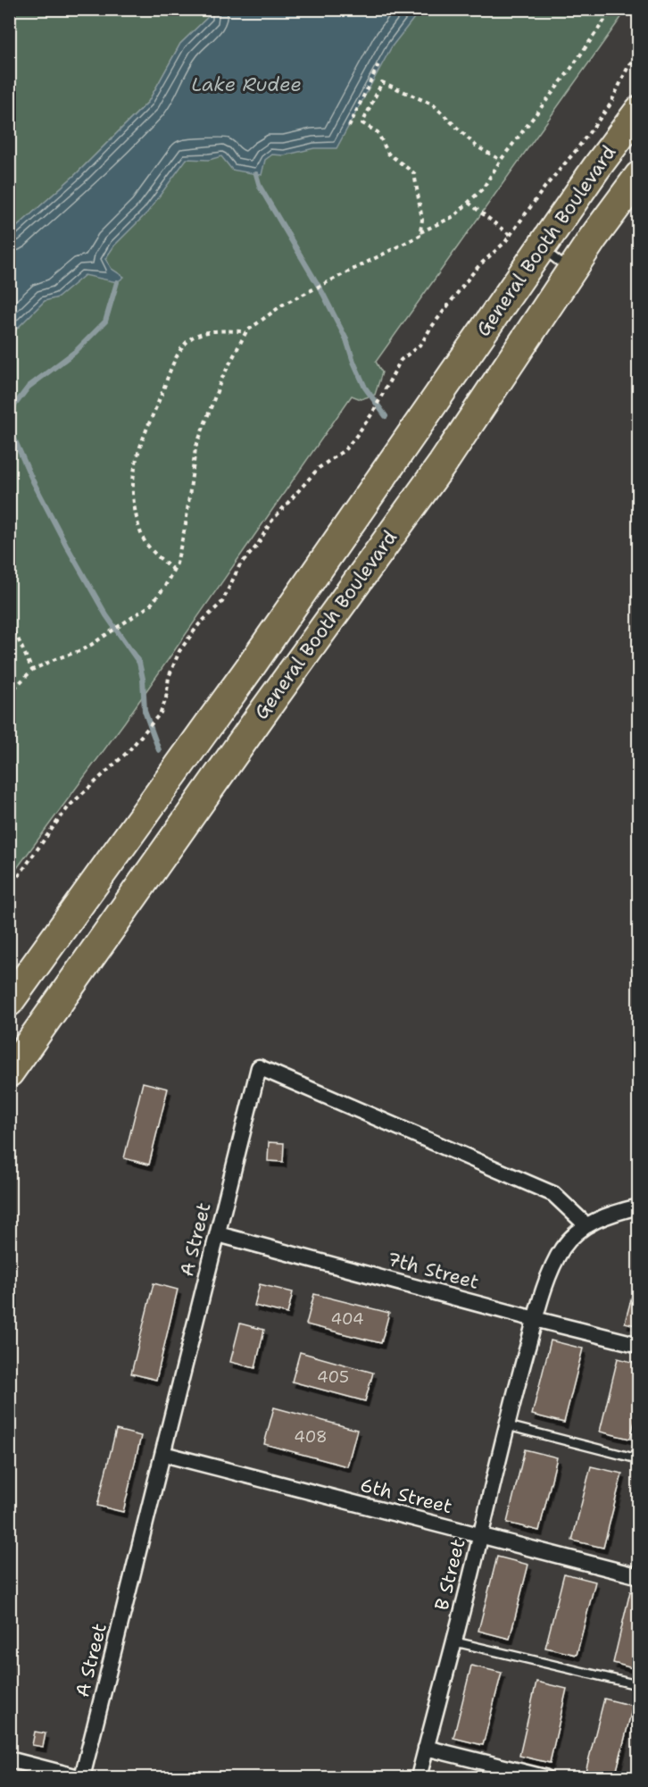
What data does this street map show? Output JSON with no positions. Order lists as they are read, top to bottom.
{
  "streets": {
    "highway": ["General Booth Boulevard"],
    "street": [
      "A Street",
      "7th Street",
      "6th Street",
      "B Street"
    ]
  },
  "crossings": [
    ["A Street", "7th Street"],
    ["A Street", "6th Street"],
    ["A Street", "B Street"],
    ["7th Street", "B Street"],
    ["6th Street", "B Street"]
  ],
  "water": ["Lake Rudee"],
  "house_numbers": ["404", "405", "408"]
}
